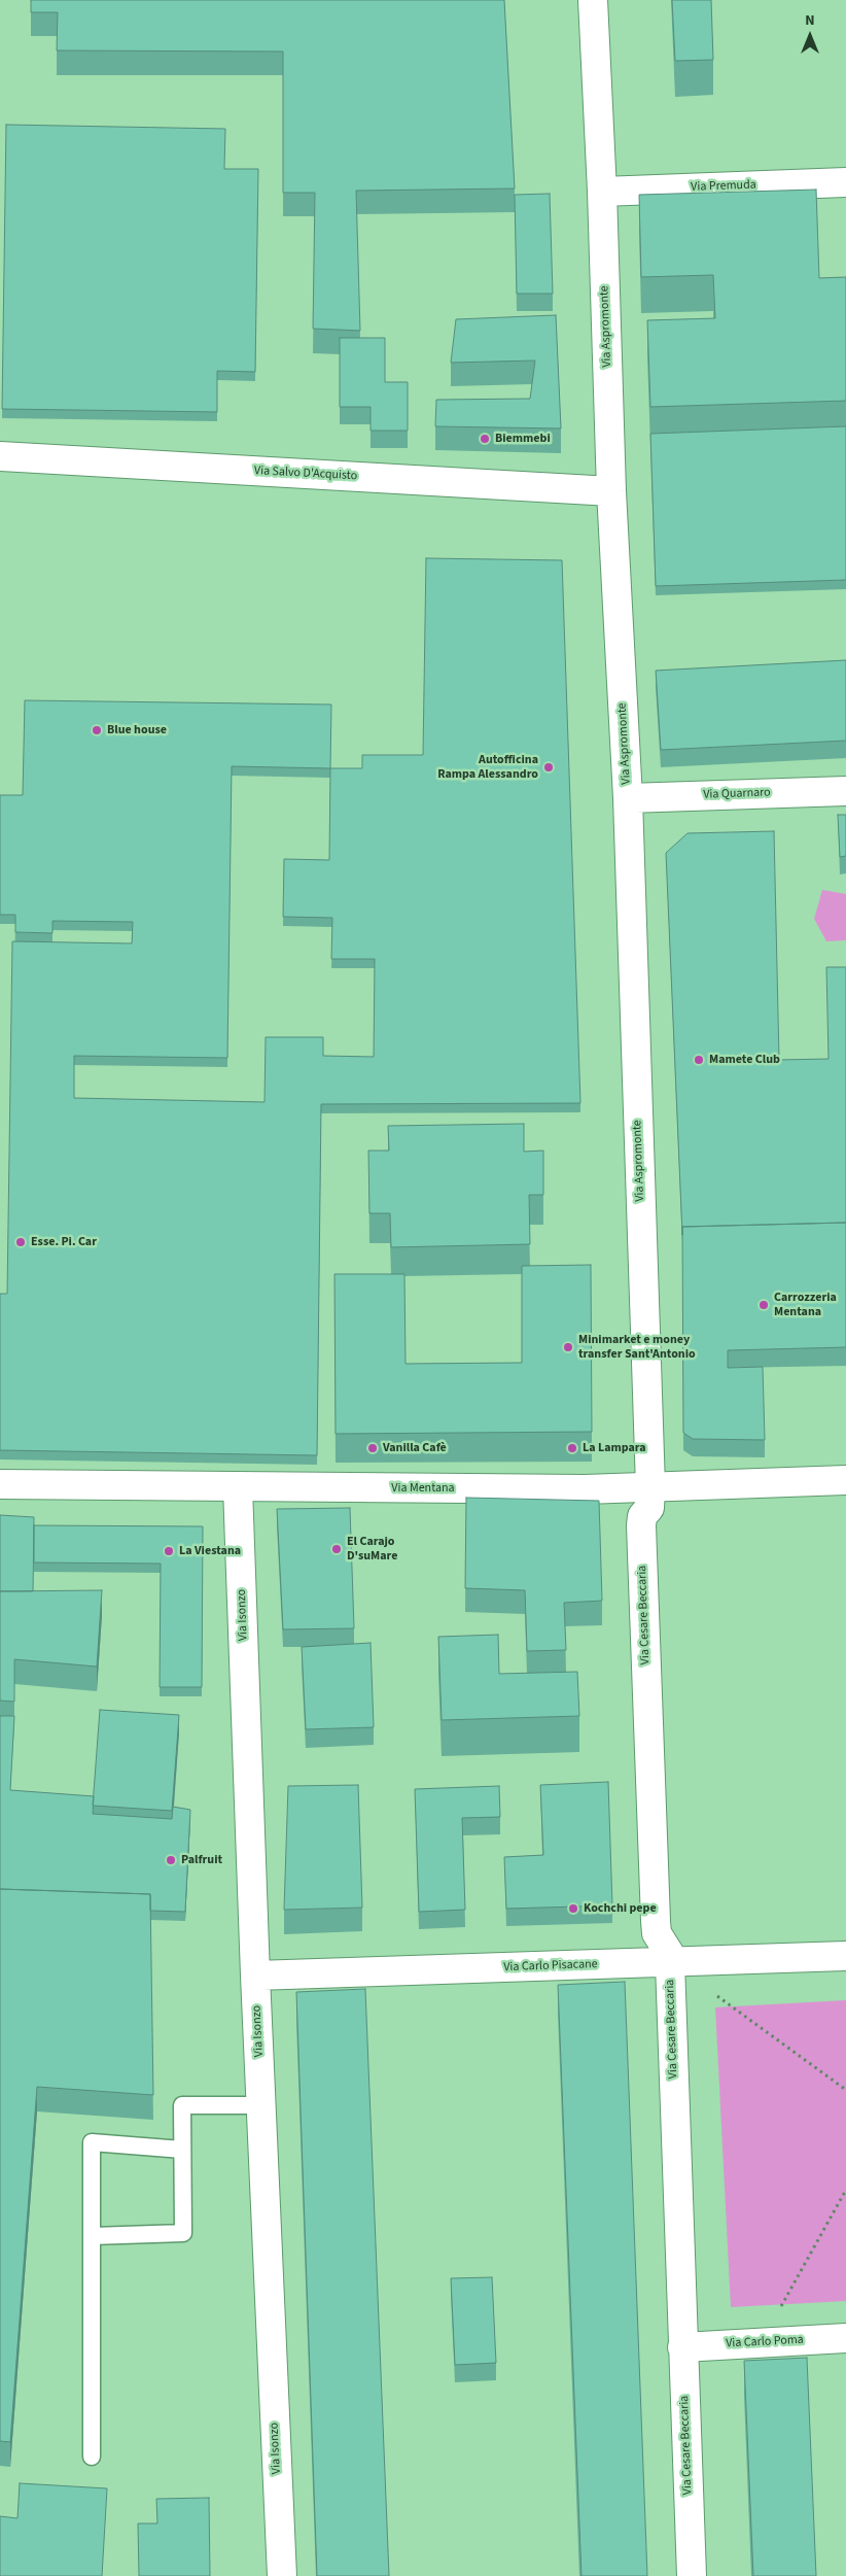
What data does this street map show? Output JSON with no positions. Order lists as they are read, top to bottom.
{
  "streets": {
    "street": [
      "Via Premuda",
      "Via Aspromonte",
      "Via Salvo D'Acquisto",
      "Via Quarnaro",
      "Via Mentana",
      "Via Isonzo",
      "Via Cesare Beccaria",
      "Via Carlo Pisacane",
      "Via Carlo Poma"
    ]
  },
  "crossings": [
    ["Via Premuda", "Via Aspromonte"],
    ["Via Aspromonte", "Via Salvo D'Acquisto"],
    ["Via Aspromonte", "Via Quarnaro"],
    ["Via Aspromonte", "Via Mentana"],
    ["Via Aspromonte", "Via Cesare Beccaria"],
    ["Via Mentana", "Via Isonzo"],
    ["Via Mentana", "Via Cesare Beccaria"],
    ["Via Isonzo", "Via Carlo Pisacane"],
    ["Via Cesare Beccaria", "Via Carlo Pisacane"],
    ["Via Cesare Beccaria", "Via Carlo Poma"]
  ],
  "places": [
    "Biemmebi",
    "Blue house",
    "Autofficina Rampa Alessandro",
    "Mamete Club",
    "Esse. Pi. Car",
    "Carrozzeria Mentana",
    "Minimarket e money transfer Sant'Antonio",
    "Vanilla Cafè",
    "La Lampara",
    "El Carajo D'suMare",
    "La Viestana",
    "Palfruit",
    "Kochchi pepe"
  ],
  "north": "top"
}
